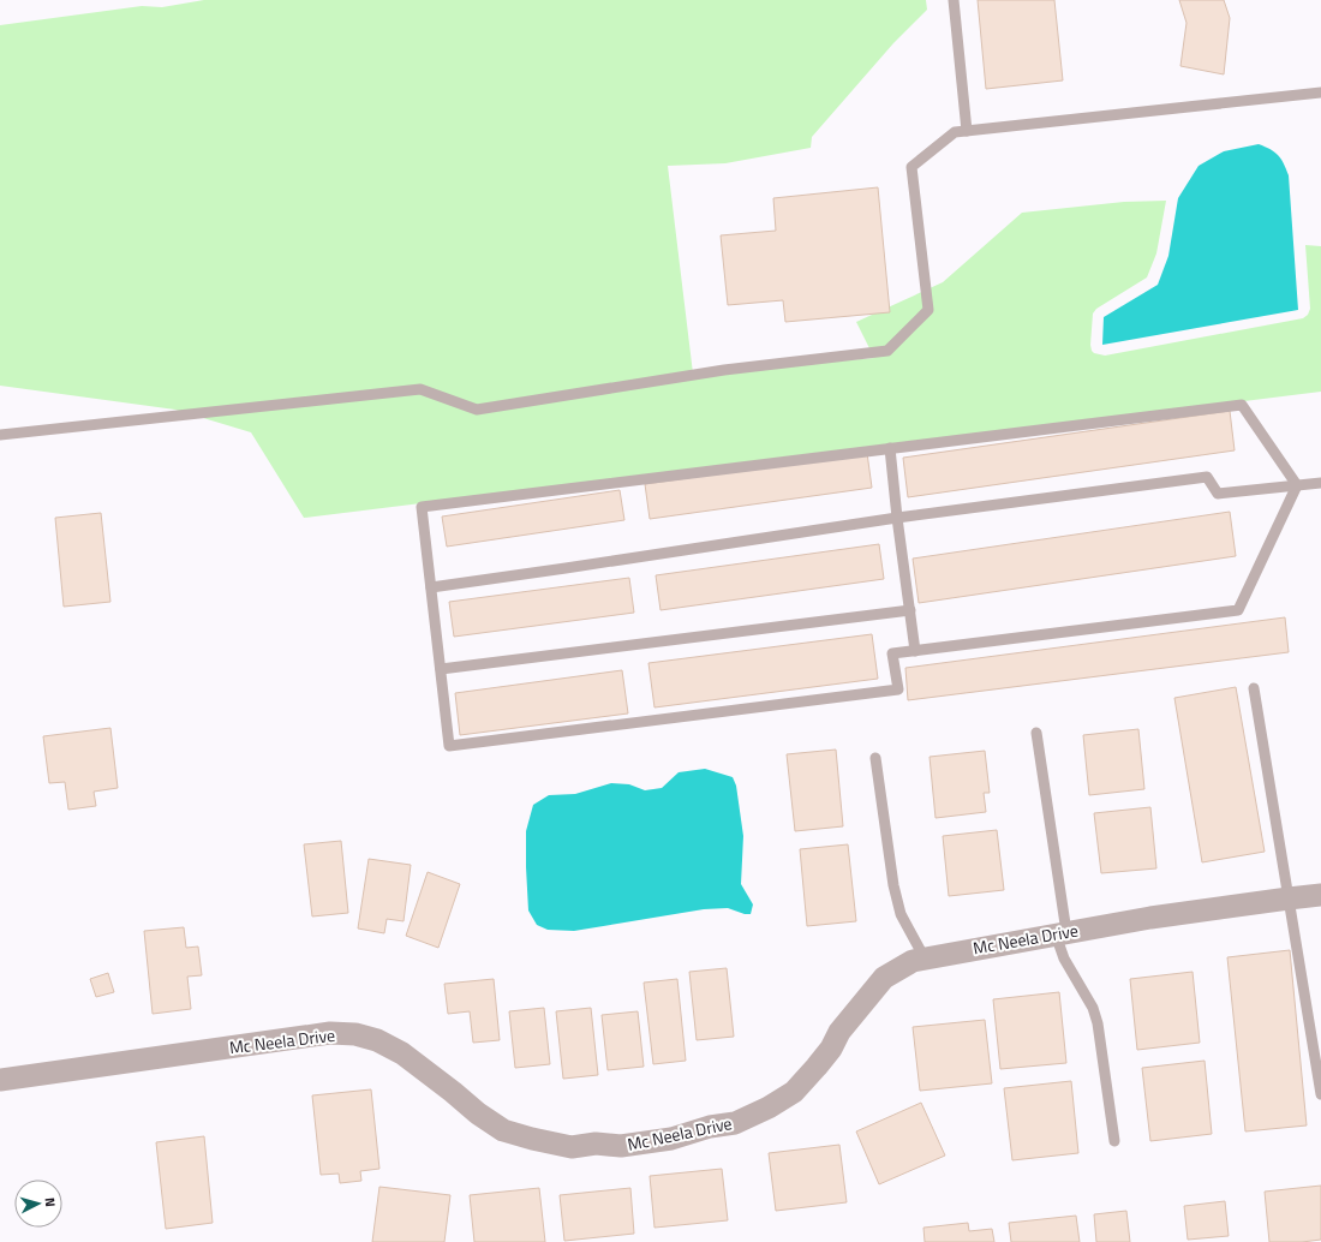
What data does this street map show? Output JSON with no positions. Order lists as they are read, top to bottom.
{
  "streets": {
    "street": ["Mc Neela Drive"]
  },
  "north": "right"
}
